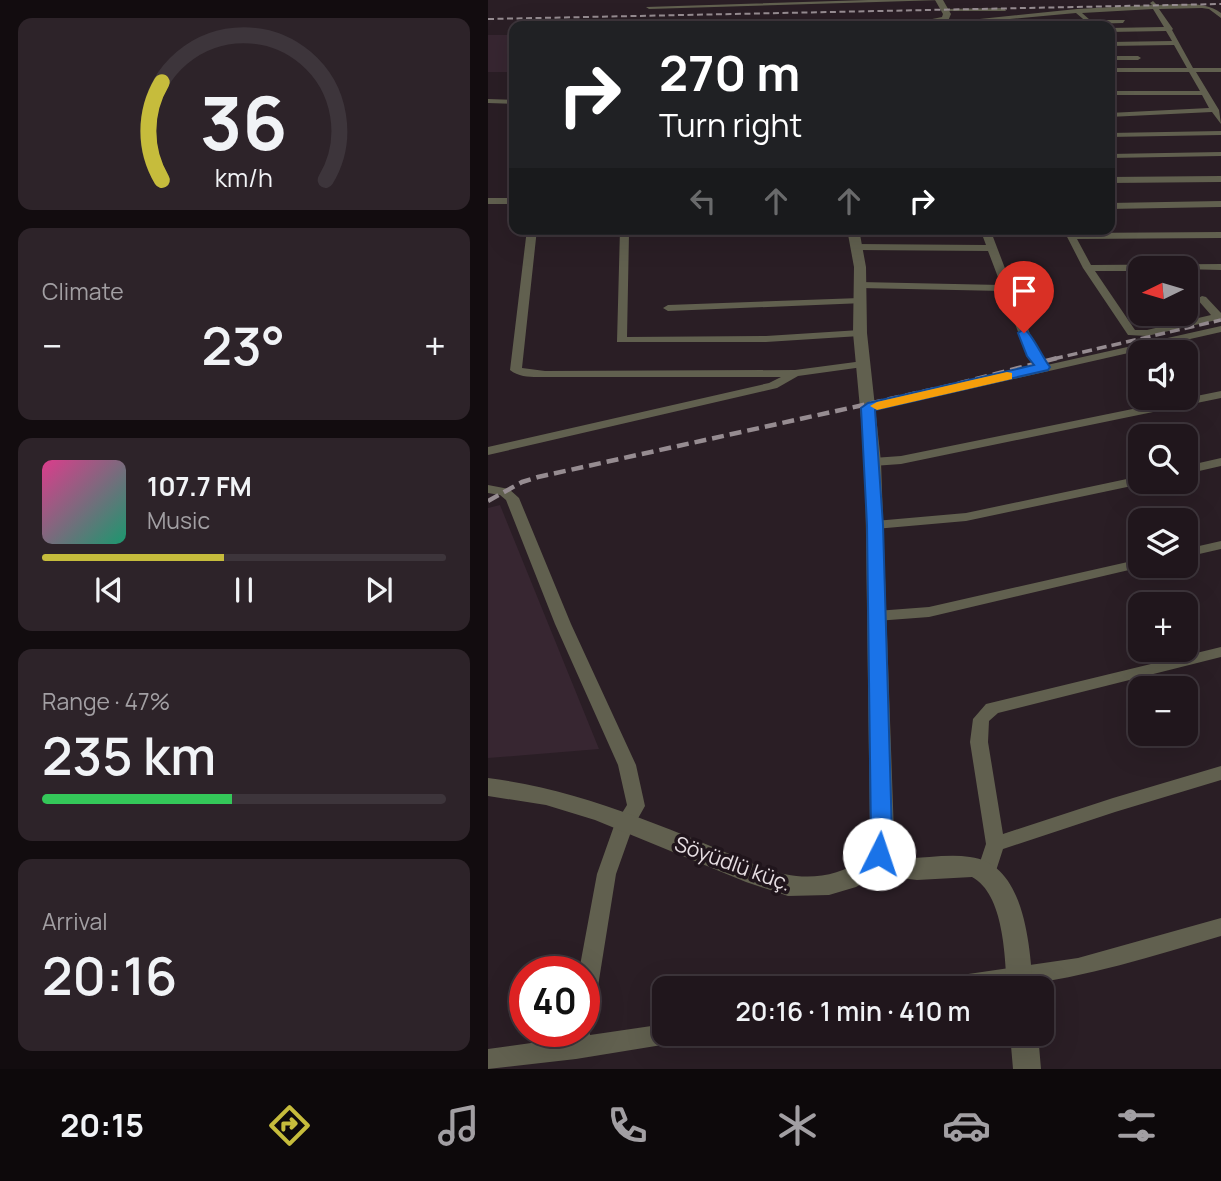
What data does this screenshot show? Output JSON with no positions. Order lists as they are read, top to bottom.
{
  "streets": {
    "street": ["Söyüdlü küç."]
  },
  "north": "left",
  "page": {
    "turn": ["270 m", "Turn right"],
    "tile": [
      "Climate",
      ["Range · 47%", "235 km"],
      ["Arrival", "20:16"]
    ],
    "map_buttons": ["+", "−"],
    "heat": ["−", "23°", "+"],
    "song": ["107.7 FM", "Music"],
    "limit": "40",
    "trip": "20:16 · 1 min · 410 m",
    "tabs": "20:15",
    "gauge": ["36", "km/h"]
  }
}
